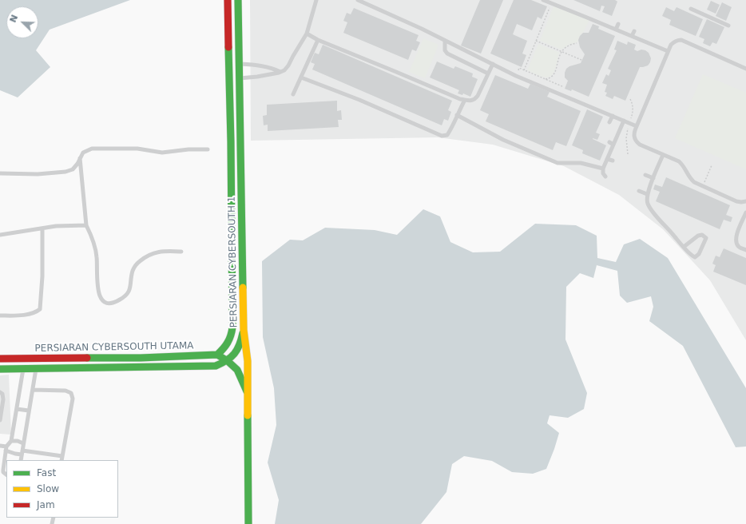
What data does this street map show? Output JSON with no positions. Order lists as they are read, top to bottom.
{
  "streets": {
    "street": ["PERSIARAN CYBERSOUTH 1", "PERSIARAN CYBERSOUTH UTAMA"]
  },
  "crossings": [
    ["PERSIARAN CYBERSOUTH 1", "PERSIARAN CYBERSOUTH UTAMA"]
  ],
  "legend": ["Fast", "Slow", "Jam"],
  "north": "top left"
}
